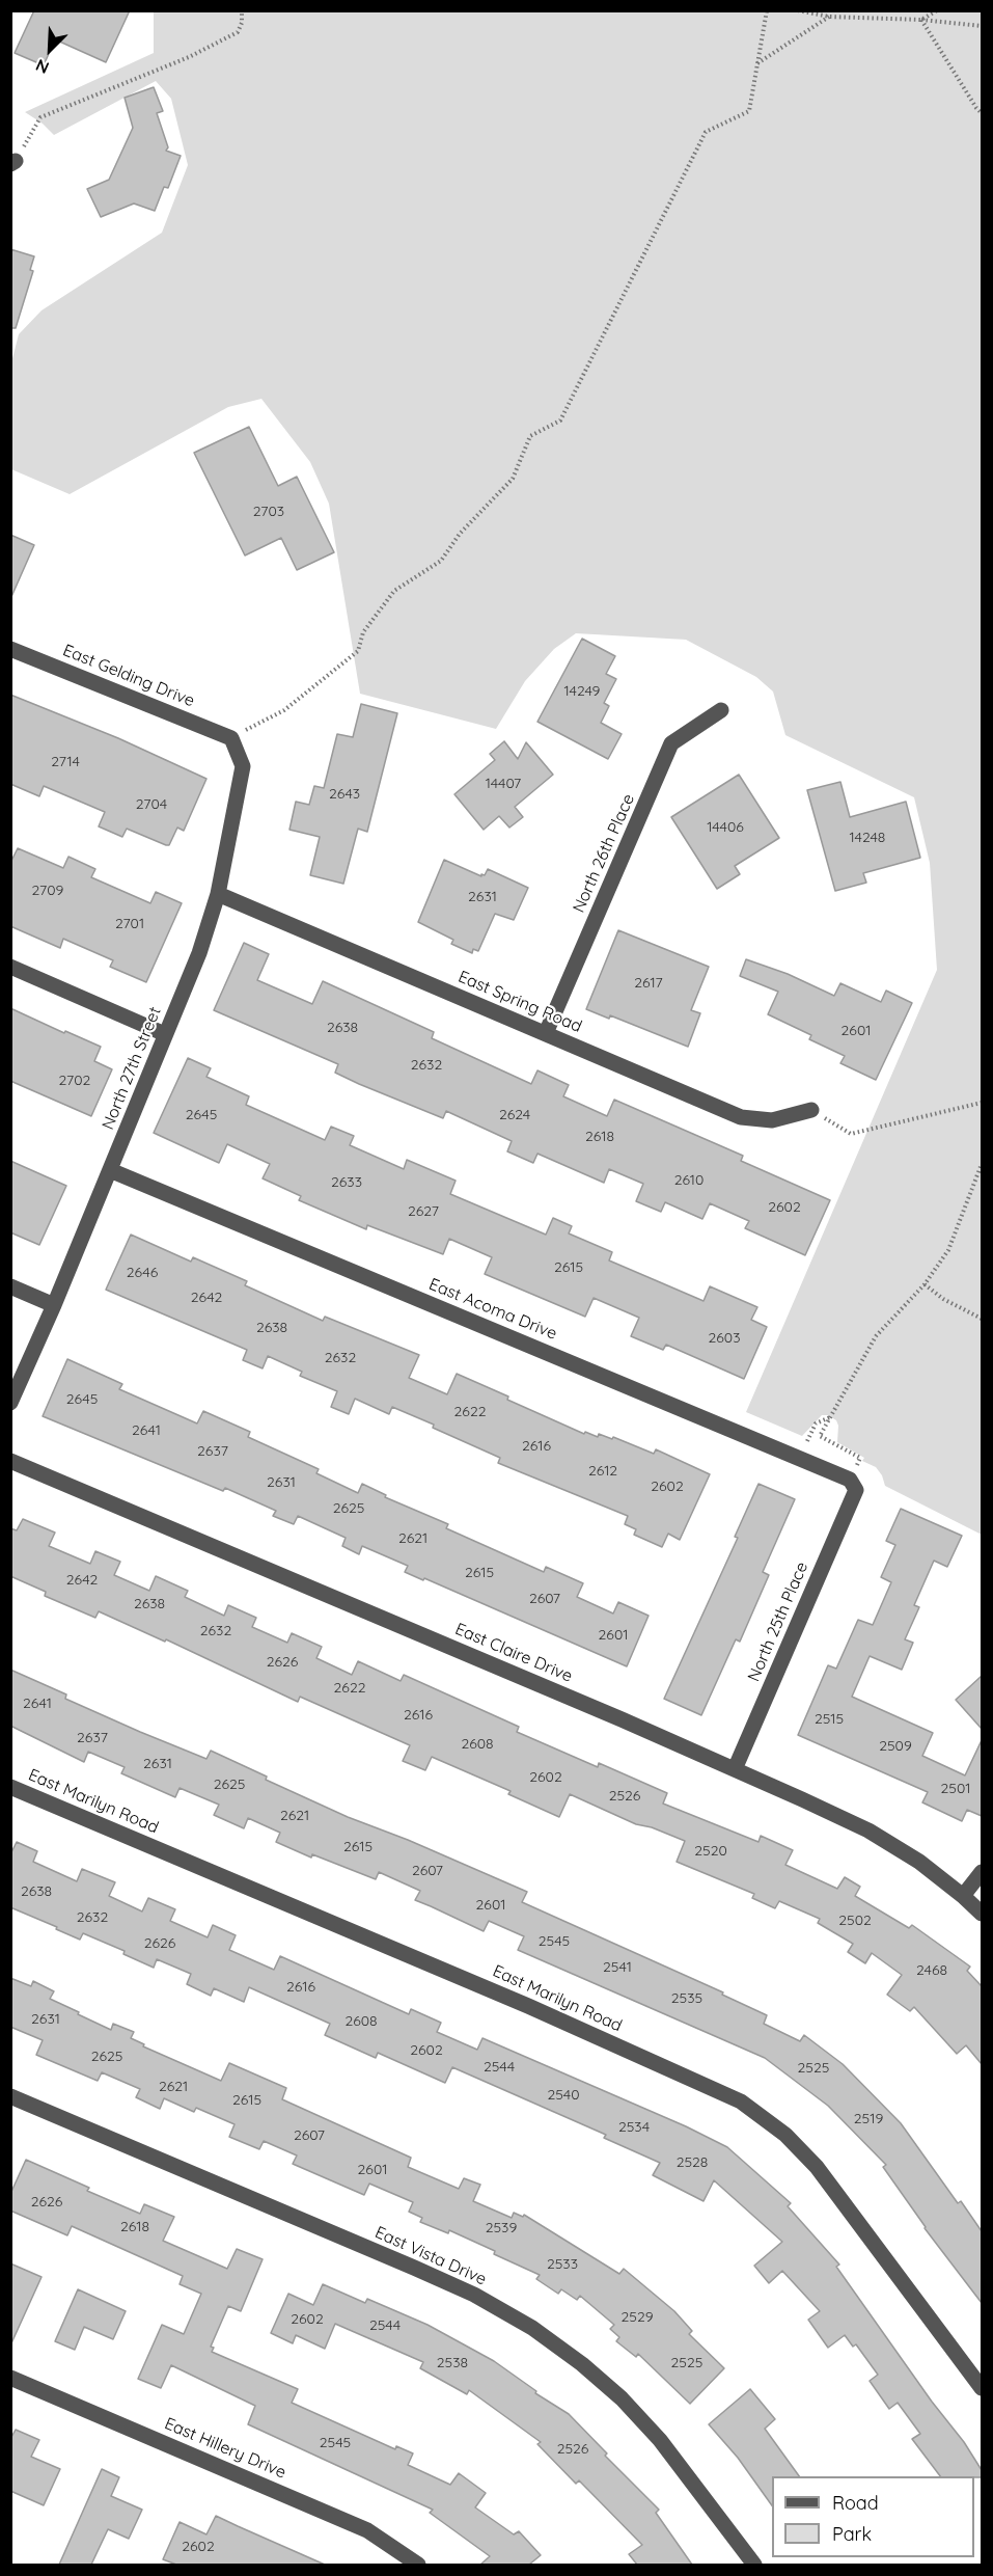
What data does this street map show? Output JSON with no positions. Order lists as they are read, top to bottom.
{
  "streets": {
    "street": [
      "East Gelding Drive",
      "North 26th Place",
      "East Spring Road",
      "North 27th Street",
      "East Acoma Drive",
      "North 25th Place",
      "East Claire Drive",
      "East Marilyn Road",
      "East Vista Drive",
      "East Hillery Drive"
    ]
  },
  "crossings": [
    ["East Gelding Drive", "North 27th Street"],
    ["North 26th Place", "East Spring Road"],
    ["East Spring Road", "North 27th Street"],
    ["North 27th Street", "East Acoma Drive"],
    ["East Acoma Drive", "North 25th Place"],
    ["North 25th Place", "East Claire Drive"]
  ],
  "house_numbers": [
    "2703",
    "14249",
    "2714",
    "14407",
    "2643",
    "2704",
    "14406",
    "14248",
    "2709",
    "2631",
    "2701",
    "2617",
    "2638",
    "2601",
    "2632",
    "2702",
    "2645",
    "2624",
    "2618",
    "2610",
    "2633",
    "2602",
    "2627",
    "2615",
    "2646",
    "2642",
    "2638",
    "2603",
    "2632",
    "2645",
    "2622",
    "2641",
    "2616",
    "2637",
    "2612",
    "2631",
    "2602",
    "2625",
    "2621",
    "2615",
    "2642",
    "2607",
    "2638",
    "2632",
    "2601",
    "2626",
    "2622",
    "2641",
    "2616",
    "2515",
    "2637",
    "2608",
    "2509",
    "2631",
    "2602",
    "2625",
    "2501",
    "2526",
    "2621",
    "2615",
    "2520",
    "2607",
    "2638",
    "2601",
    "2632",
    "2502",
    "2545",
    "2626",
    "2541",
    "2468",
    "2616",
    "2535",
    "2631",
    "2608",
    "2602",
    "2625",
    "2544",
    "2525",
    "2621",
    "2540",
    "2615",
    "2519",
    "2534",
    "2607",
    "2528",
    "2601",
    "2626",
    "2618",
    "2539",
    "2533",
    "2529",
    "2602",
    "2544",
    "2538",
    "2525",
    "2545",
    "2526",
    "2602"
  ],
  "legend": ["Road", "Park"],
  "north": "bottom left"
}
